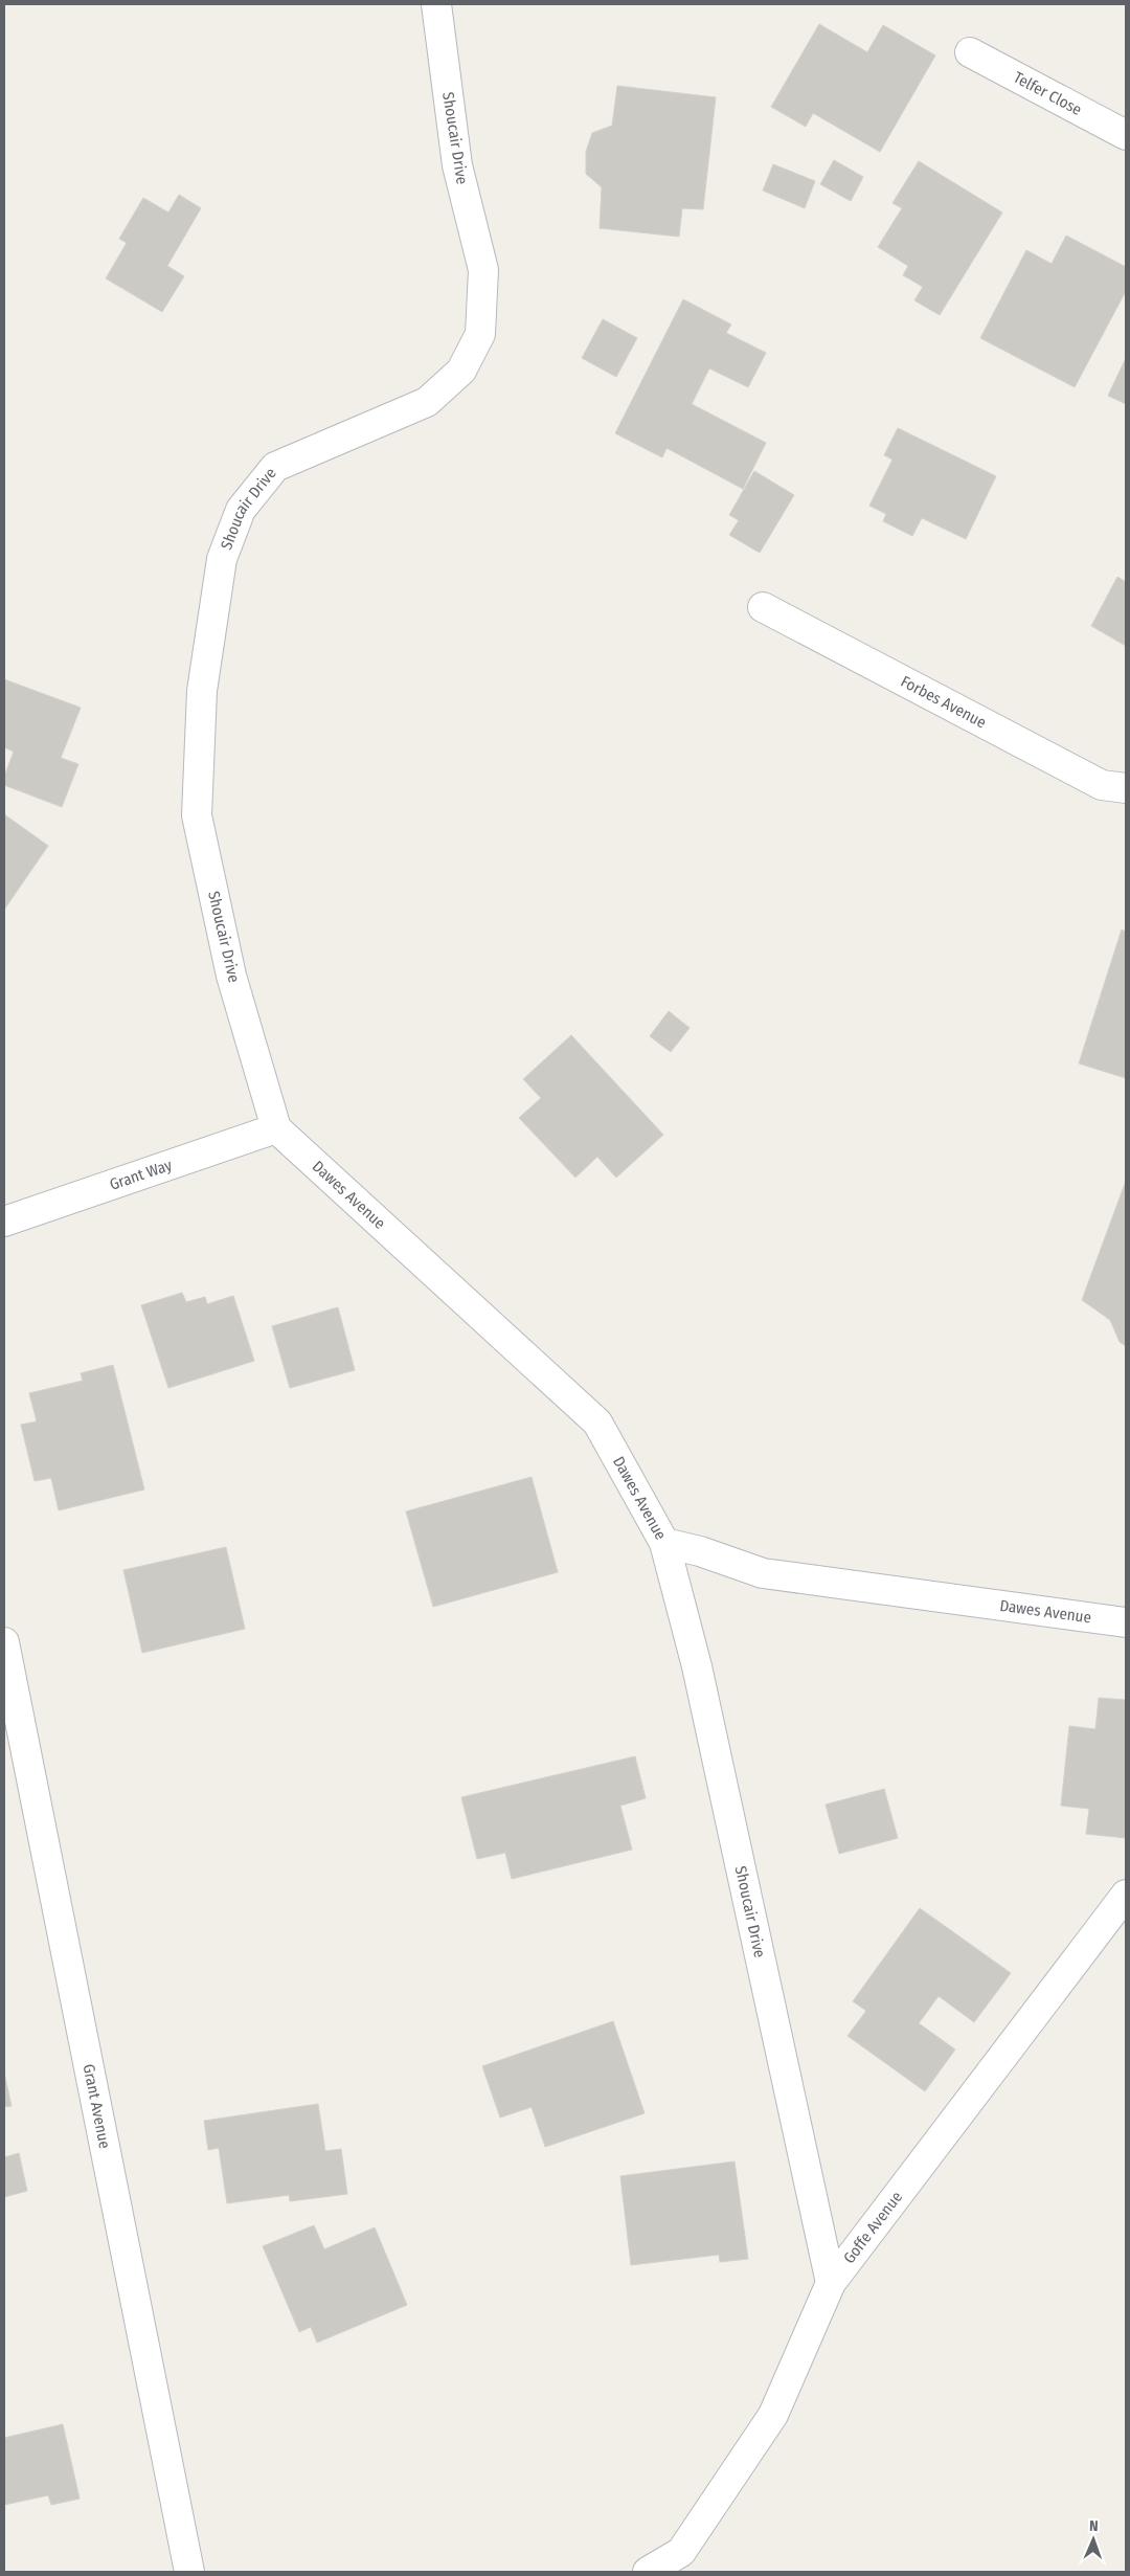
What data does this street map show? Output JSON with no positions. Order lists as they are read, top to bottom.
{
  "streets": {
    "street": [
      "Telfer Close",
      "Shoucair Drive",
      "Forbes Avenue",
      "Grant Way",
      "Dawes Avenue",
      "Grant Avenue",
      "Goffe Avenue"
    ]
  },
  "crossings": [
    ["Shoucair Drive", "Grant Way"],
    ["Shoucair Drive", "Dawes Avenue"],
    ["Shoucair Drive", "Goffe Avenue"],
    ["Grant Way", "Dawes Avenue"]
  ],
  "north": "top"
}
